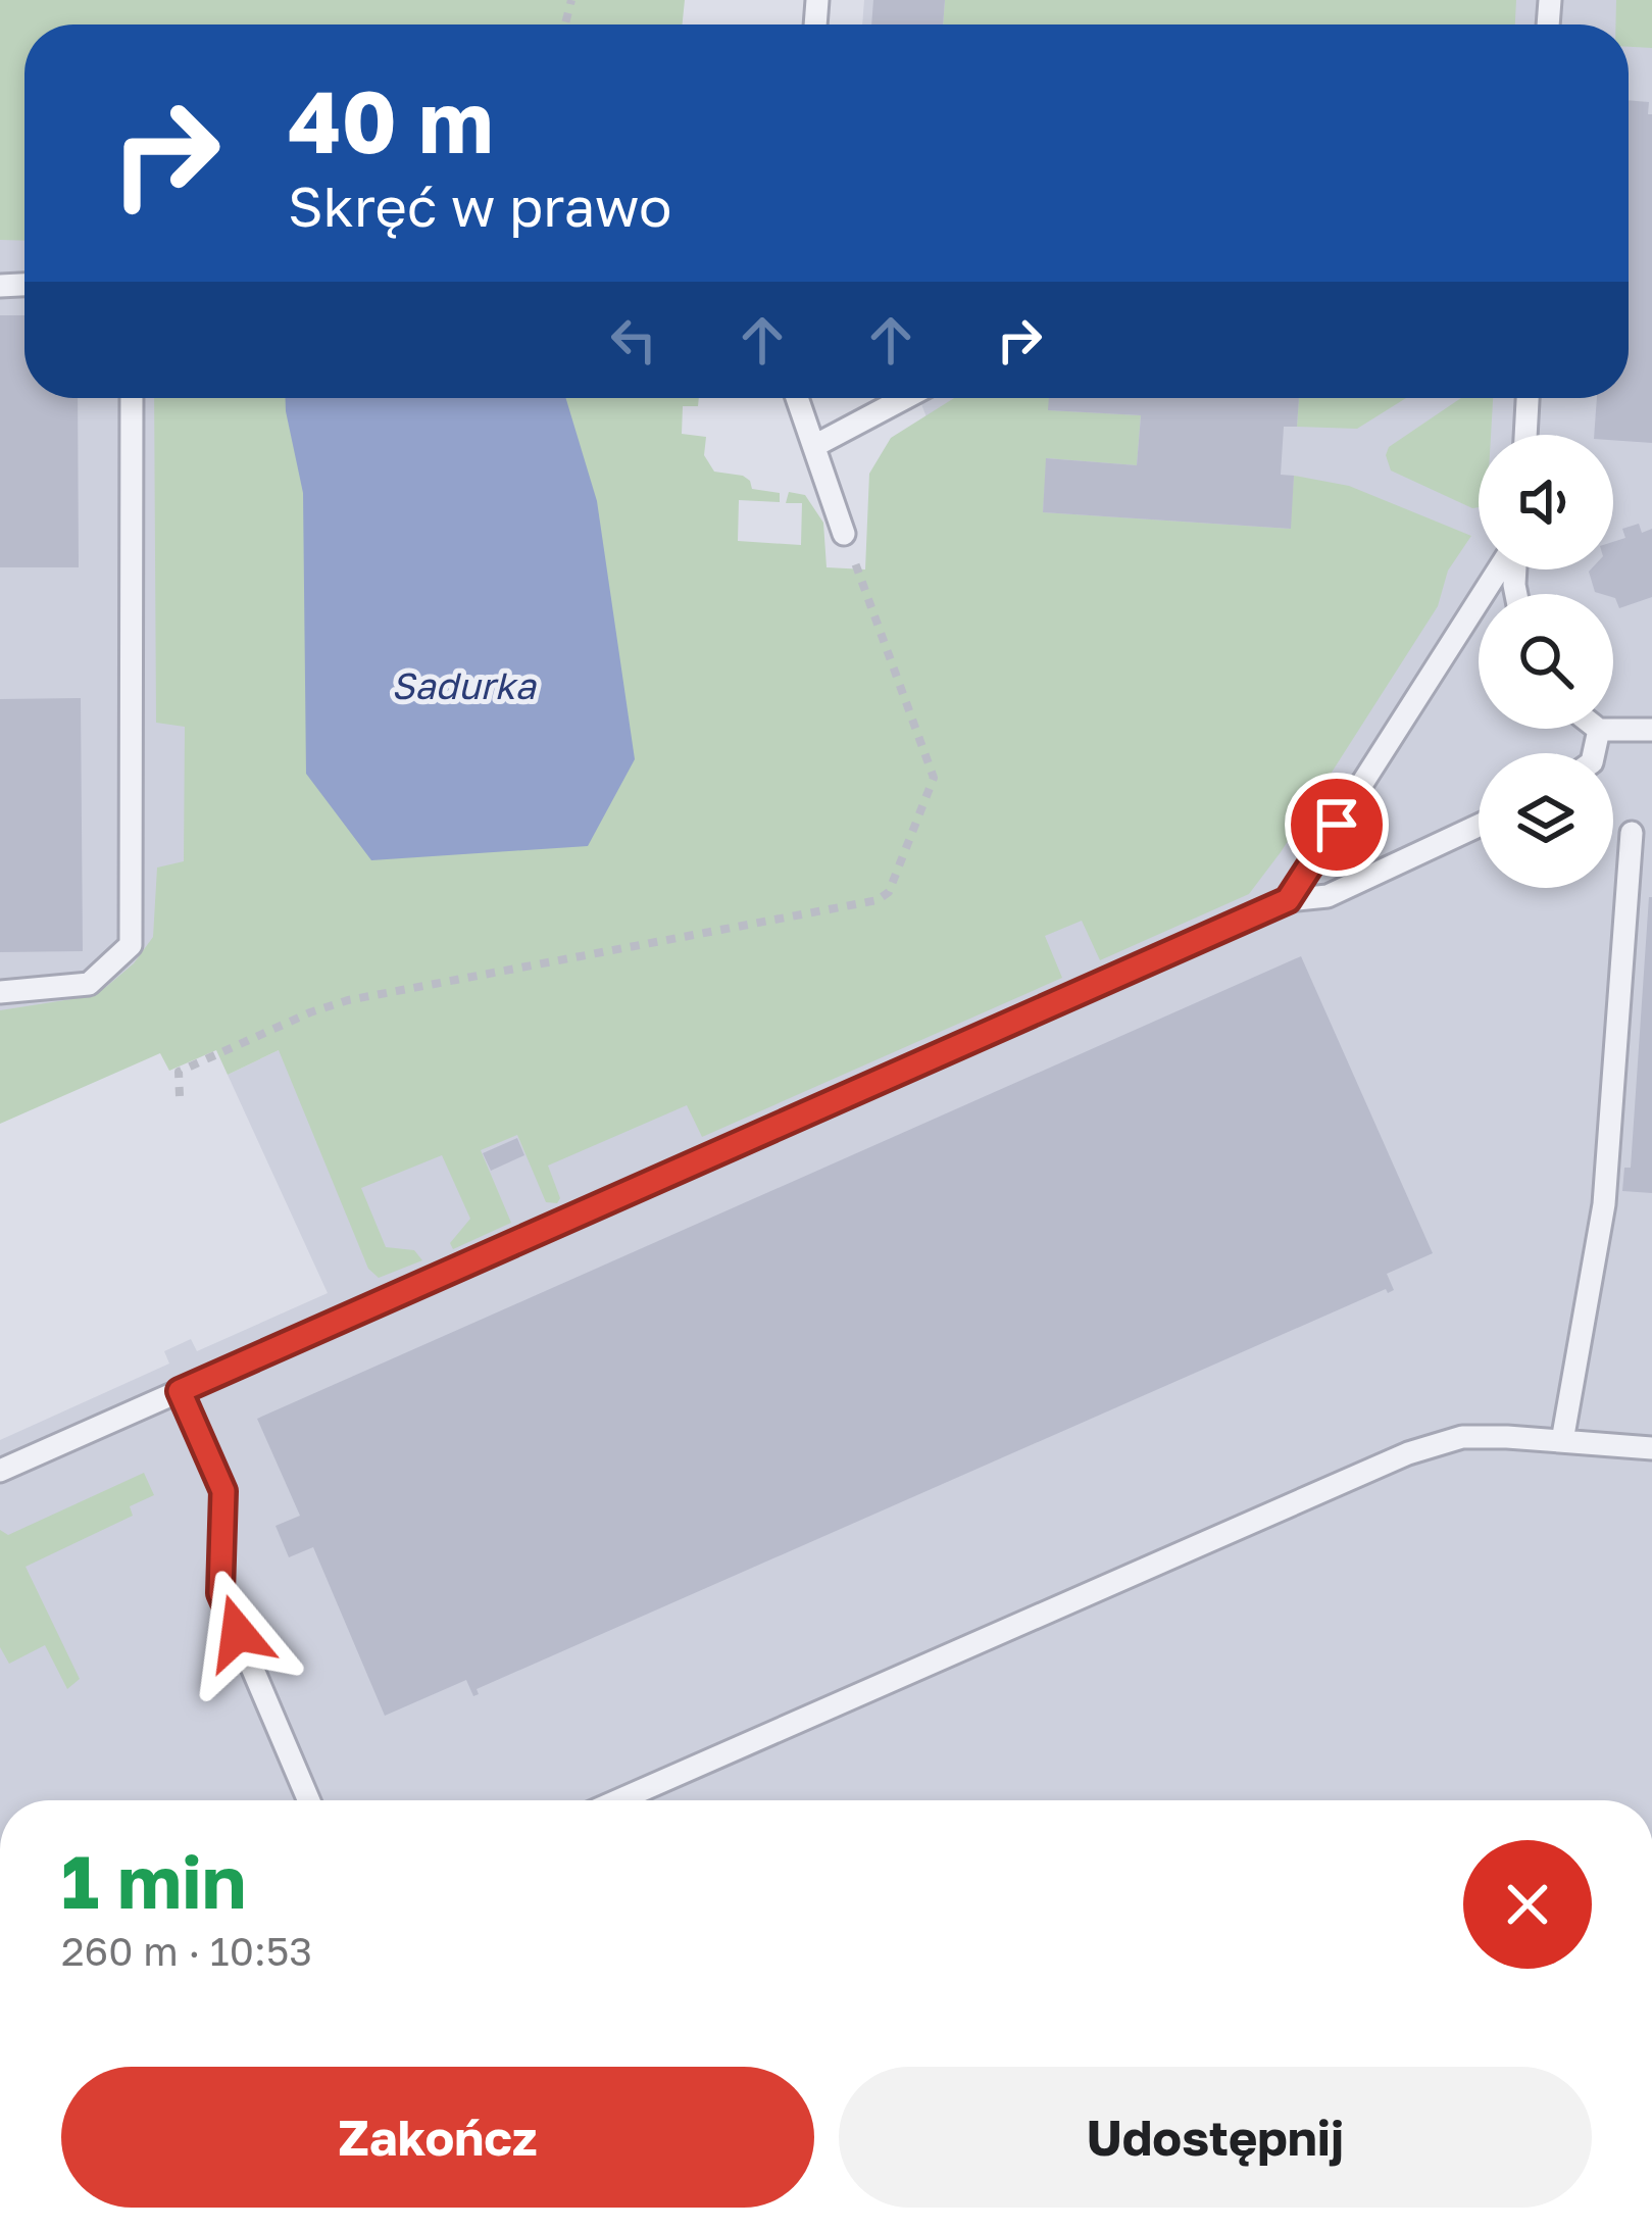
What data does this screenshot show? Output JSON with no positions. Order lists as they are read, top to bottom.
{
  "water": ["Sadurka"],
  "page": {
    "turn": ["40 m", "Skręć w prawo"],
    "heading": ["1 min", "260 m · 10:53"],
    "buttons": ["Zakończ", "Udostępnij"]
  }
}
